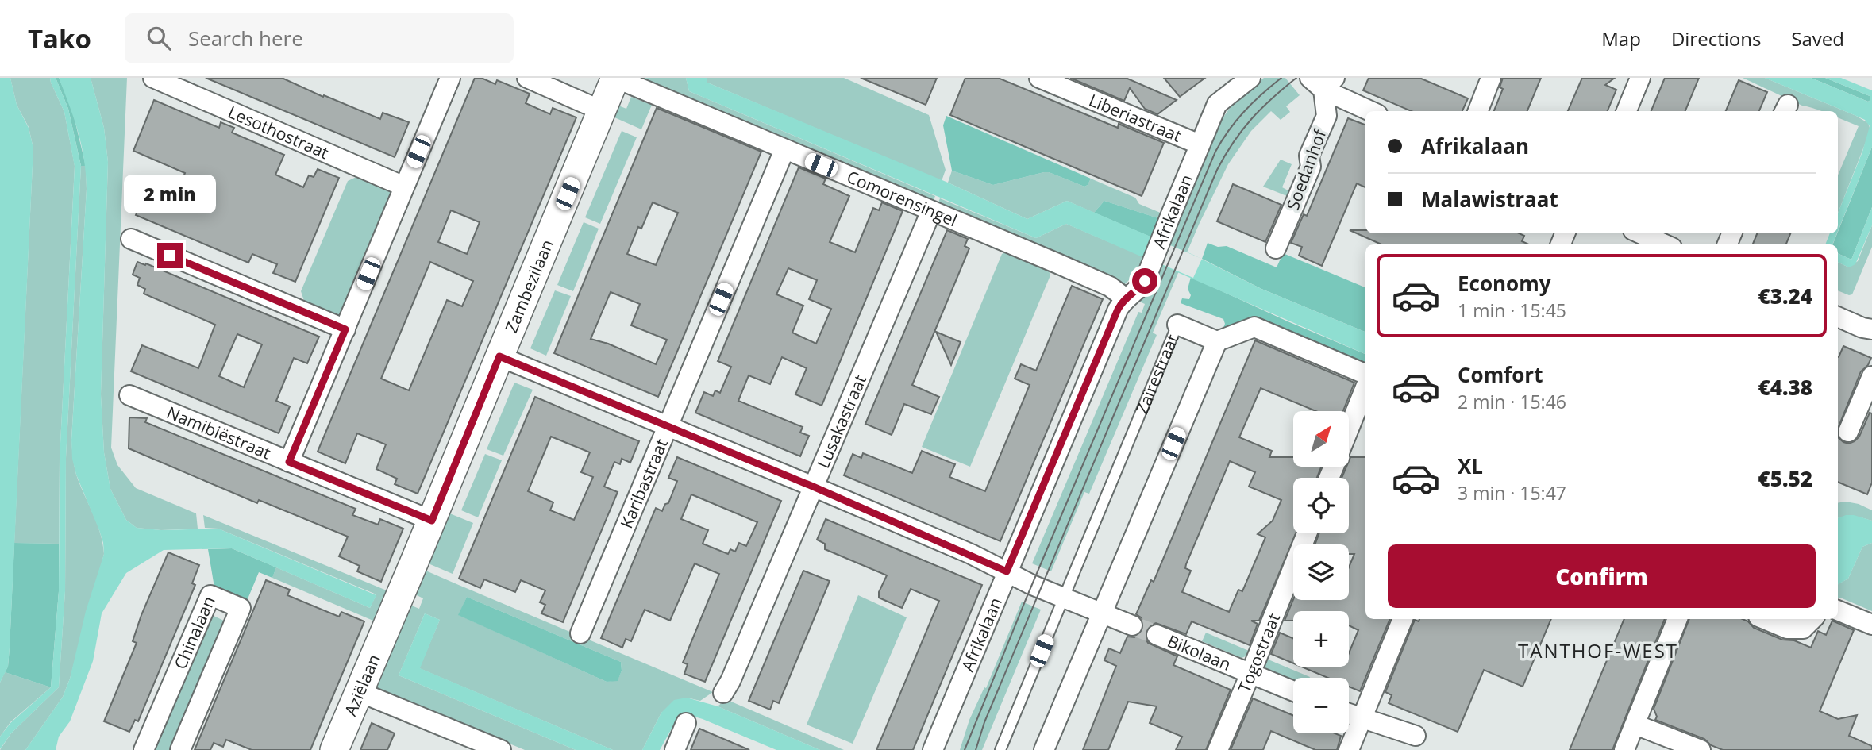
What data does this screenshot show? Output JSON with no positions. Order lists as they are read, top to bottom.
{
  "streets": {
    "street": [
      "Liberiastraat",
      "Lesothostraat",
      "Soedanhof",
      "Comorensingel",
      "Afrikalaan",
      "Zambezilaan",
      "Zaïrestraat",
      "Lusakastraat",
      "Namibiëstraat",
      "Karibastraat",
      "Chinalaan",
      "Bikolaan",
      "Togostraat",
      "Aziëlaan"
    ]
  },
  "crossings": [
    ["Liberiastraat", "Afrikalaan"],
    ["Comorensingel", "Afrikalaan"],
    ["Comorensingel", "Zambezilaan"],
    ["Comorensingel", "Lusakastraat"],
    ["Comorensingel", "Karibastraat"],
    ["Zambezilaan", "Namibiëstraat"],
    ["Zambezilaan", "Aziëlaan"],
    ["Bikolaan", "Togostraat"]
  ],
  "districts": ["TANTHOF-WEST"],
  "north": "top right",
  "page": {
    "header": "Tako",
    "search": "Search here",
    "nav": ["Map", "Directions", "Saved"],
    "banner": ["Afrikalaan", "Malawistraat"],
    "bubble": "2 min",
    "list": [
      {
        "name": "Economy",
        "note": "1 min · 15:45",
        "value": "€3.24"
      },
      {
        "name": "Comfort",
        "note": "2 min · 15:46",
        "value": "€4.38"
      },
      {
        "name": "XL",
        "note": "3 min · 15:47",
        "value": "€5.52"
      }
    ],
    "map_buttons": ["+", "−"],
    "buttons": "Confirm"
  }
}
